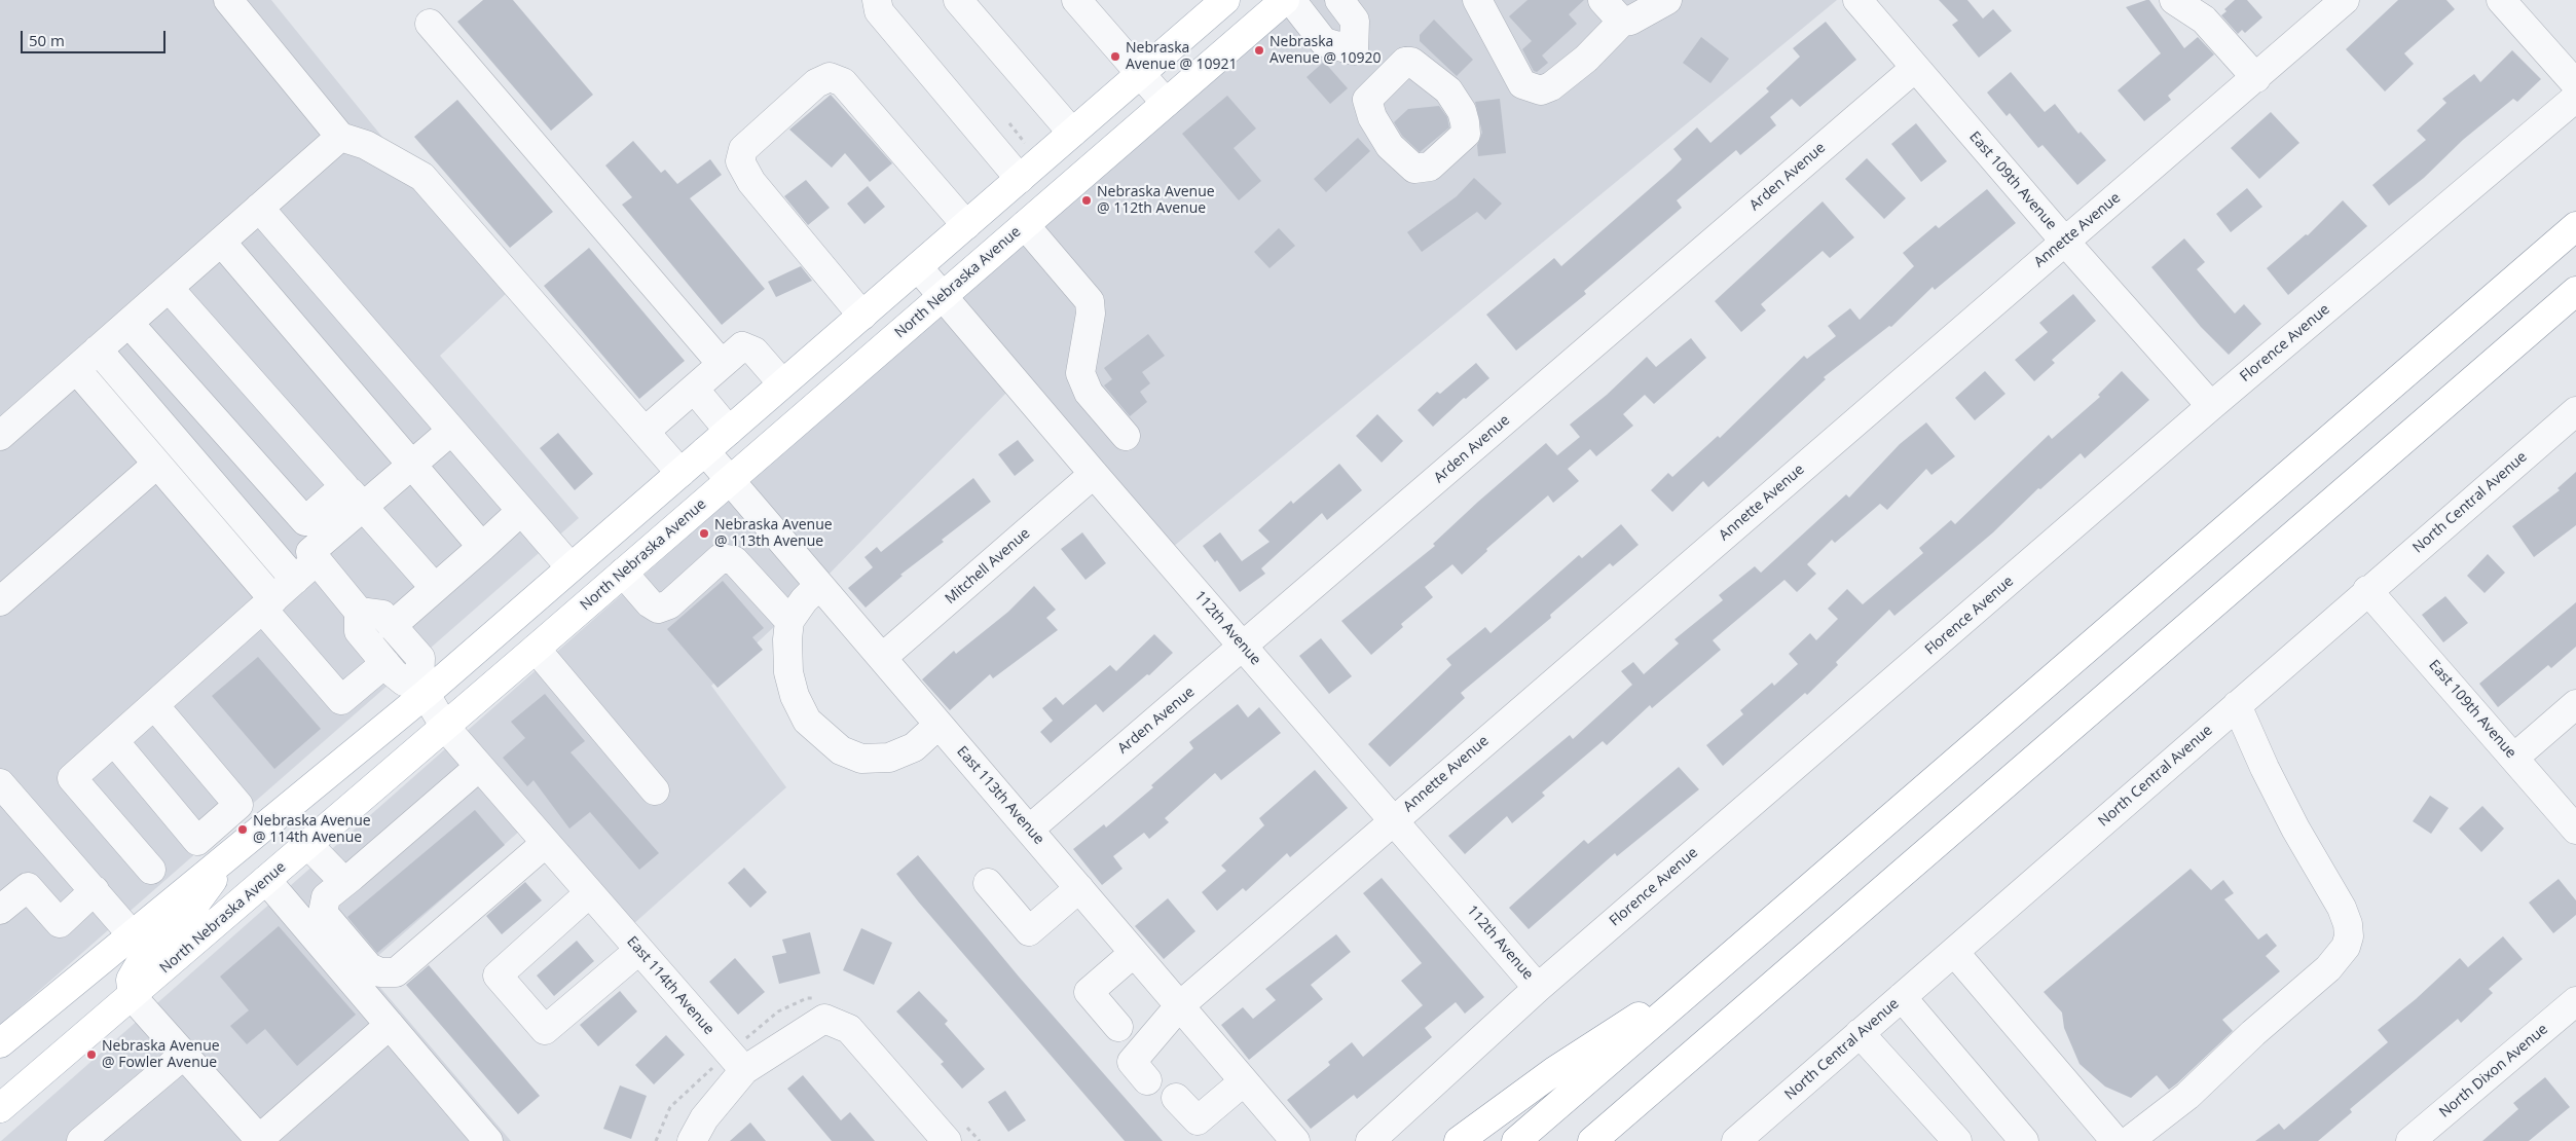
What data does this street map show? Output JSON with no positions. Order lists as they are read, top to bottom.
{
  "streets": {
    "main road": ["North Nebraska Avenue"],
    "street": [
      "Arden Avenue",
      "East 109th Avenue",
      "Annette Avenue",
      "Florence Avenue",
      "North Central Avenue",
      "Mitchell Avenue",
      "112th Avenue",
      "East 113th Avenue",
      "East 114th Avenue",
      "North Dixon Avenue"
    ]
  },
  "crossings": [
    ["Arden Avenue", "East 109th Avenue"],
    ["Arden Avenue", "112th Avenue"],
    ["Arden Avenue", "East 113th Avenue"],
    ["East 109th Avenue", "Annette Avenue"],
    ["East 109th Avenue", "Florence Avenue"],
    ["East 109th Avenue", "North Central Avenue"],
    ["Annette Avenue", "112th Avenue"],
    ["Annette Avenue", "East 113th Avenue"],
    ["North Nebraska Avenue", "112th Avenue"],
    ["North Nebraska Avenue", "East 113th Avenue"],
    ["North Nebraska Avenue", "East 114th Avenue"],
    ["Florence Avenue", "112th Avenue"],
    ["Mitchell Avenue", "112th Avenue"],
    ["Mitchell Avenue", "East 113th Avenue"]
  ],
  "places": [
    "Nebraska Avenue @ 10920",
    "Nebraska Avenue @ 10921",
    "Nebraska Avenue @ 112th Avenue",
    "Nebraska Avenue @ 113th Avenue",
    "Nebraska Avenue @ 114th Avenue",
    "Nebraska Avenue @ Fowler Avenue"
  ],
  "scale_bar": "50 m"
}
